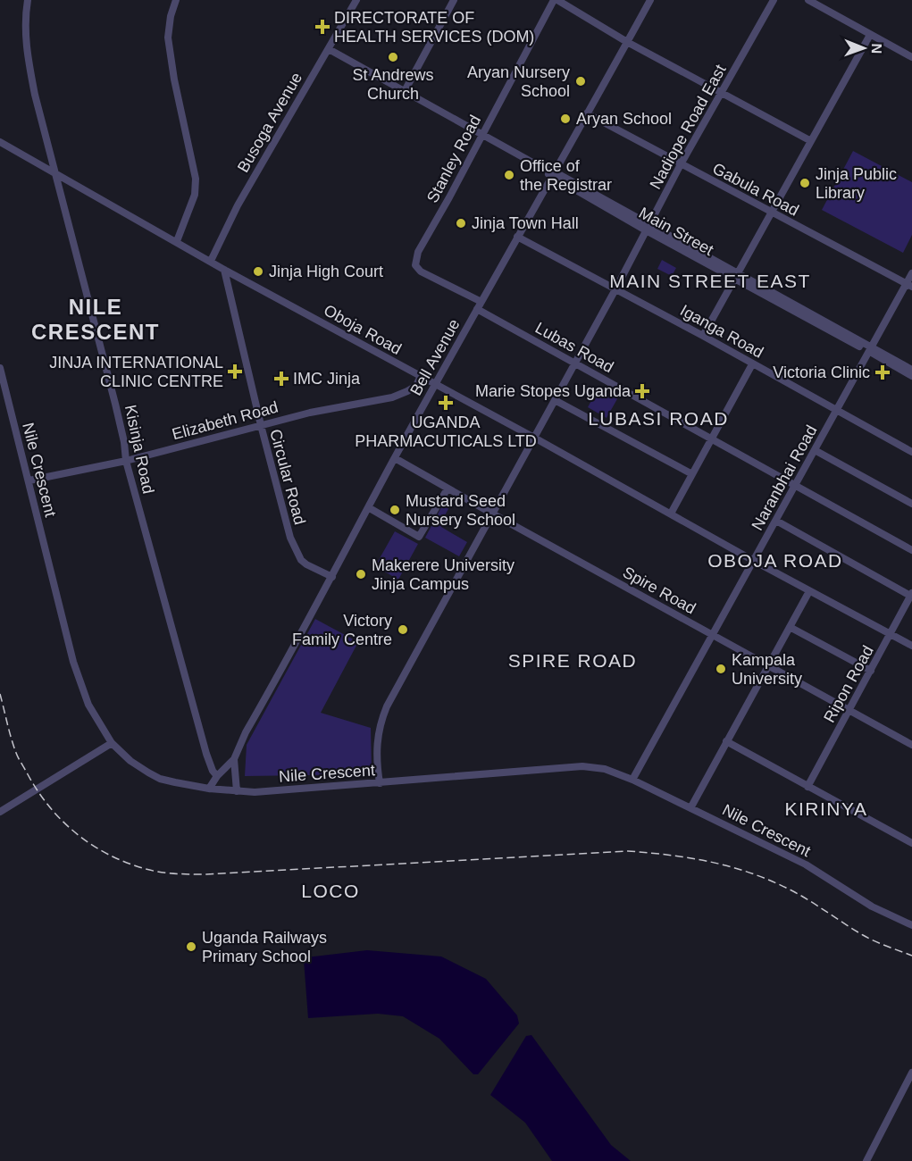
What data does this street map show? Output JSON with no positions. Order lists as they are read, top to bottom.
{
  "streets": {
    "street": [
      "Busoga Avenue",
      "Nadiope Road East",
      "Stanley Road",
      "Gabula Road",
      "Main Street",
      "Oboja Road",
      "Iganga Road",
      "Lubas Road",
      "Bell Avenue",
      "Elizabeth Road",
      "Kisinja Road",
      "Nile Crescent",
      "Circular Road",
      "Naranbhai Road",
      "Spire Road",
      "Ripon Road"
    ]
  },
  "crossings": [
    ["Busoga Avenue", "Main Street"],
    ["Busoga Avenue", "Oboja Road"],
    ["Nadiope Road East", "Gabula Road"],
    ["Nadiope Road East", "Main Street"],
    ["Nadiope Road East", "Oboja Road"],
    ["Nadiope Road East", "Iganga Road"],
    ["Nadiope Road East", "Lubas Road"],
    ["Nadiope Road East", "Nile Crescent"],
    ["Nadiope Road East", "Spire Road"],
    ["Stanley Road", "Main Street"],
    ["Stanley Road", "Bell Avenue"],
    ["Gabula Road", "Bell Avenue"],
    ["Gabula Road", "Naranbhai Road"],
    ["Main Street", "Bell Avenue"],
    ["Main Street", "Naranbhai Road"],
    ["Oboja Road", "Bell Avenue"],
    ["Oboja Road", "Elizabeth Road"],
    ["Oboja Road", "Kisinja Road"],
    ["Oboja Road", "Circular Road"],
    ["Oboja Road", "Naranbhai Road"],
    ["Oboja Road", "Ripon Road"],
    ["Iganga Road", "Bell Avenue"],
    ["Iganga Road", "Naranbhai Road"],
    ["Lubas Road", "Bell Avenue"],
    ["Lubas Road", "Naranbhai Road"],
    ["Bell Avenue", "Nile Crescent"],
    ["Bell Avenue", "Circular Road"],
    ["Bell Avenue", "Spire Road"],
    ["Elizabeth Road", "Kisinja Road"],
    ["Elizabeth Road", "Nile Crescent"],
    ["Elizabeth Road", "Circular Road"],
    ["Nile Crescent", "Naranbhai Road"],
    ["Naranbhai Road", "Spire Road"],
    ["Spire Road", "Ripon Road"]
  ],
  "districts": [
    "MAIN STREET EAST",
    "NILE CRESCENT",
    "LUBASI ROAD",
    "OBOJA ROAD",
    "SPIRE ROAD",
    "KIRINYA",
    "LOCO"
  ],
  "places": {
    "health": [
      "DIRECTORATE OF HEALTH SERVICES (DOM)",
      "JINJA INTERNATIONAL CLINIC CENTRE",
      "Victoria Clinic",
      "IMC Jinja",
      "Marie Stopes Uganda",
      "UGANDA PHARMACUTICALS LTD"
    ],
    "other": [
      "St Andrews Church",
      "Aryan Nursery School",
      "Aryan School",
      "Office of the Registrar",
      "Jinja Public Library",
      "Jinja Town Hall",
      "Jinja High Court",
      "Mustard Seed Nursery School",
      "Makerere University Jinja Campus",
      "Victory Family Centre",
      "Kampala University",
      "Uganda Railways Primary School"
    ]
  },
  "north": "right"
}
